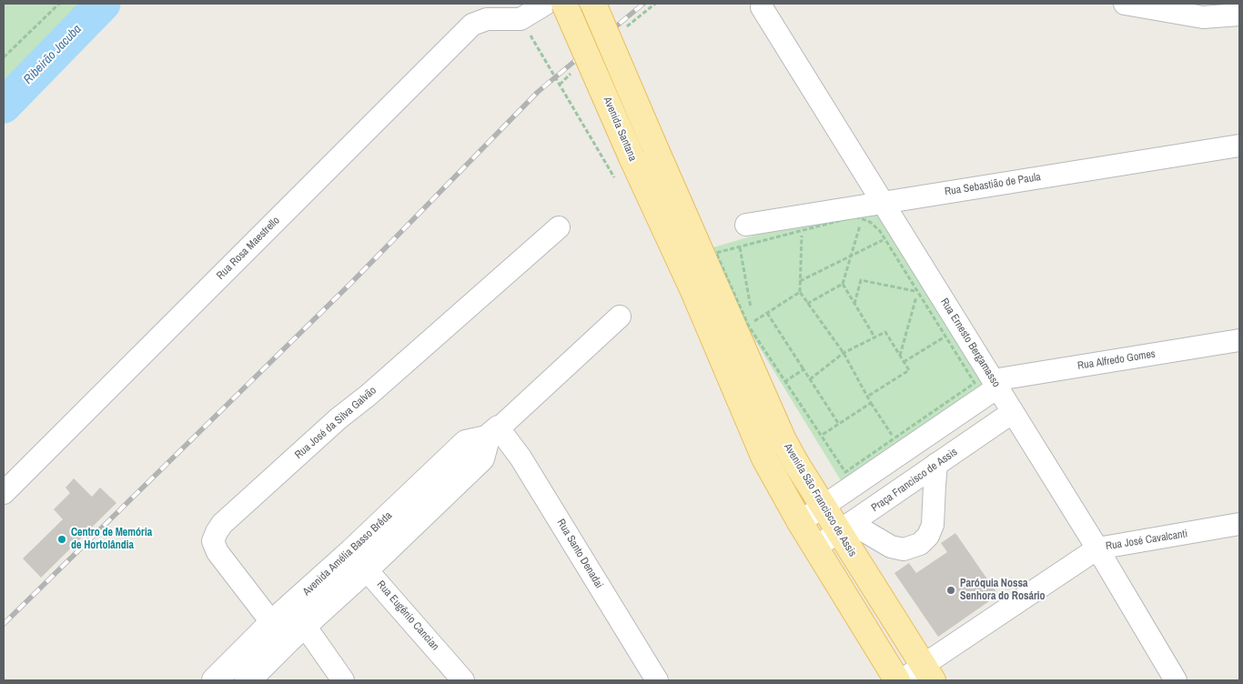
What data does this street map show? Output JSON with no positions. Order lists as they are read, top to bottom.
{
  "streets": {
    "main road": ["Avenida Santana", "Avenida São Francisco de Assis"],
    "street": [
      "Rua Sebastião de Paula",
      "Rua Rosa Maestrello",
      "Rua Ernesto Bergamasso",
      "Rua Alfredo Gomes",
      "Rua José da Silva Galvão",
      "Praça Francisco de Assis",
      "Rua José Cavalcanti",
      "Avenida Amélia Basso Brêda",
      "Rua Santo Denadai",
      "Rua Eugênio Cancian"
    ]
  },
  "crossings": [
    ["Rua Sebastião de Paula", "Rua Ernesto Bergamasso"],
    ["Rua Ernesto Bergamasso", "Rua Alfredo Gomes"],
    ["Rua Ernesto Bergamasso", "Praça Francisco de Assis"],
    ["Rua Ernesto Bergamasso", "Rua José Cavalcanti"],
    ["Rua José da Silva Galvão", "Avenida Amélia Basso Brêda"],
    ["Praça Francisco de Assis", "Avenida São Francisco de Assis"],
    ["Avenida São Francisco de Assis", "Rua José Cavalcanti"],
    ["Avenida Amélia Basso Brêda", "Rua Santo Denadai"],
    ["Avenida Amélia Basso Brêda", "Rua Eugênio Cancian"]
  ],
  "water": ["Ribeirão Jacuba"],
  "places": ["Centro de Memória de Hortolândia", "Paróquia Nossa Senhora do Rosário"]
}
